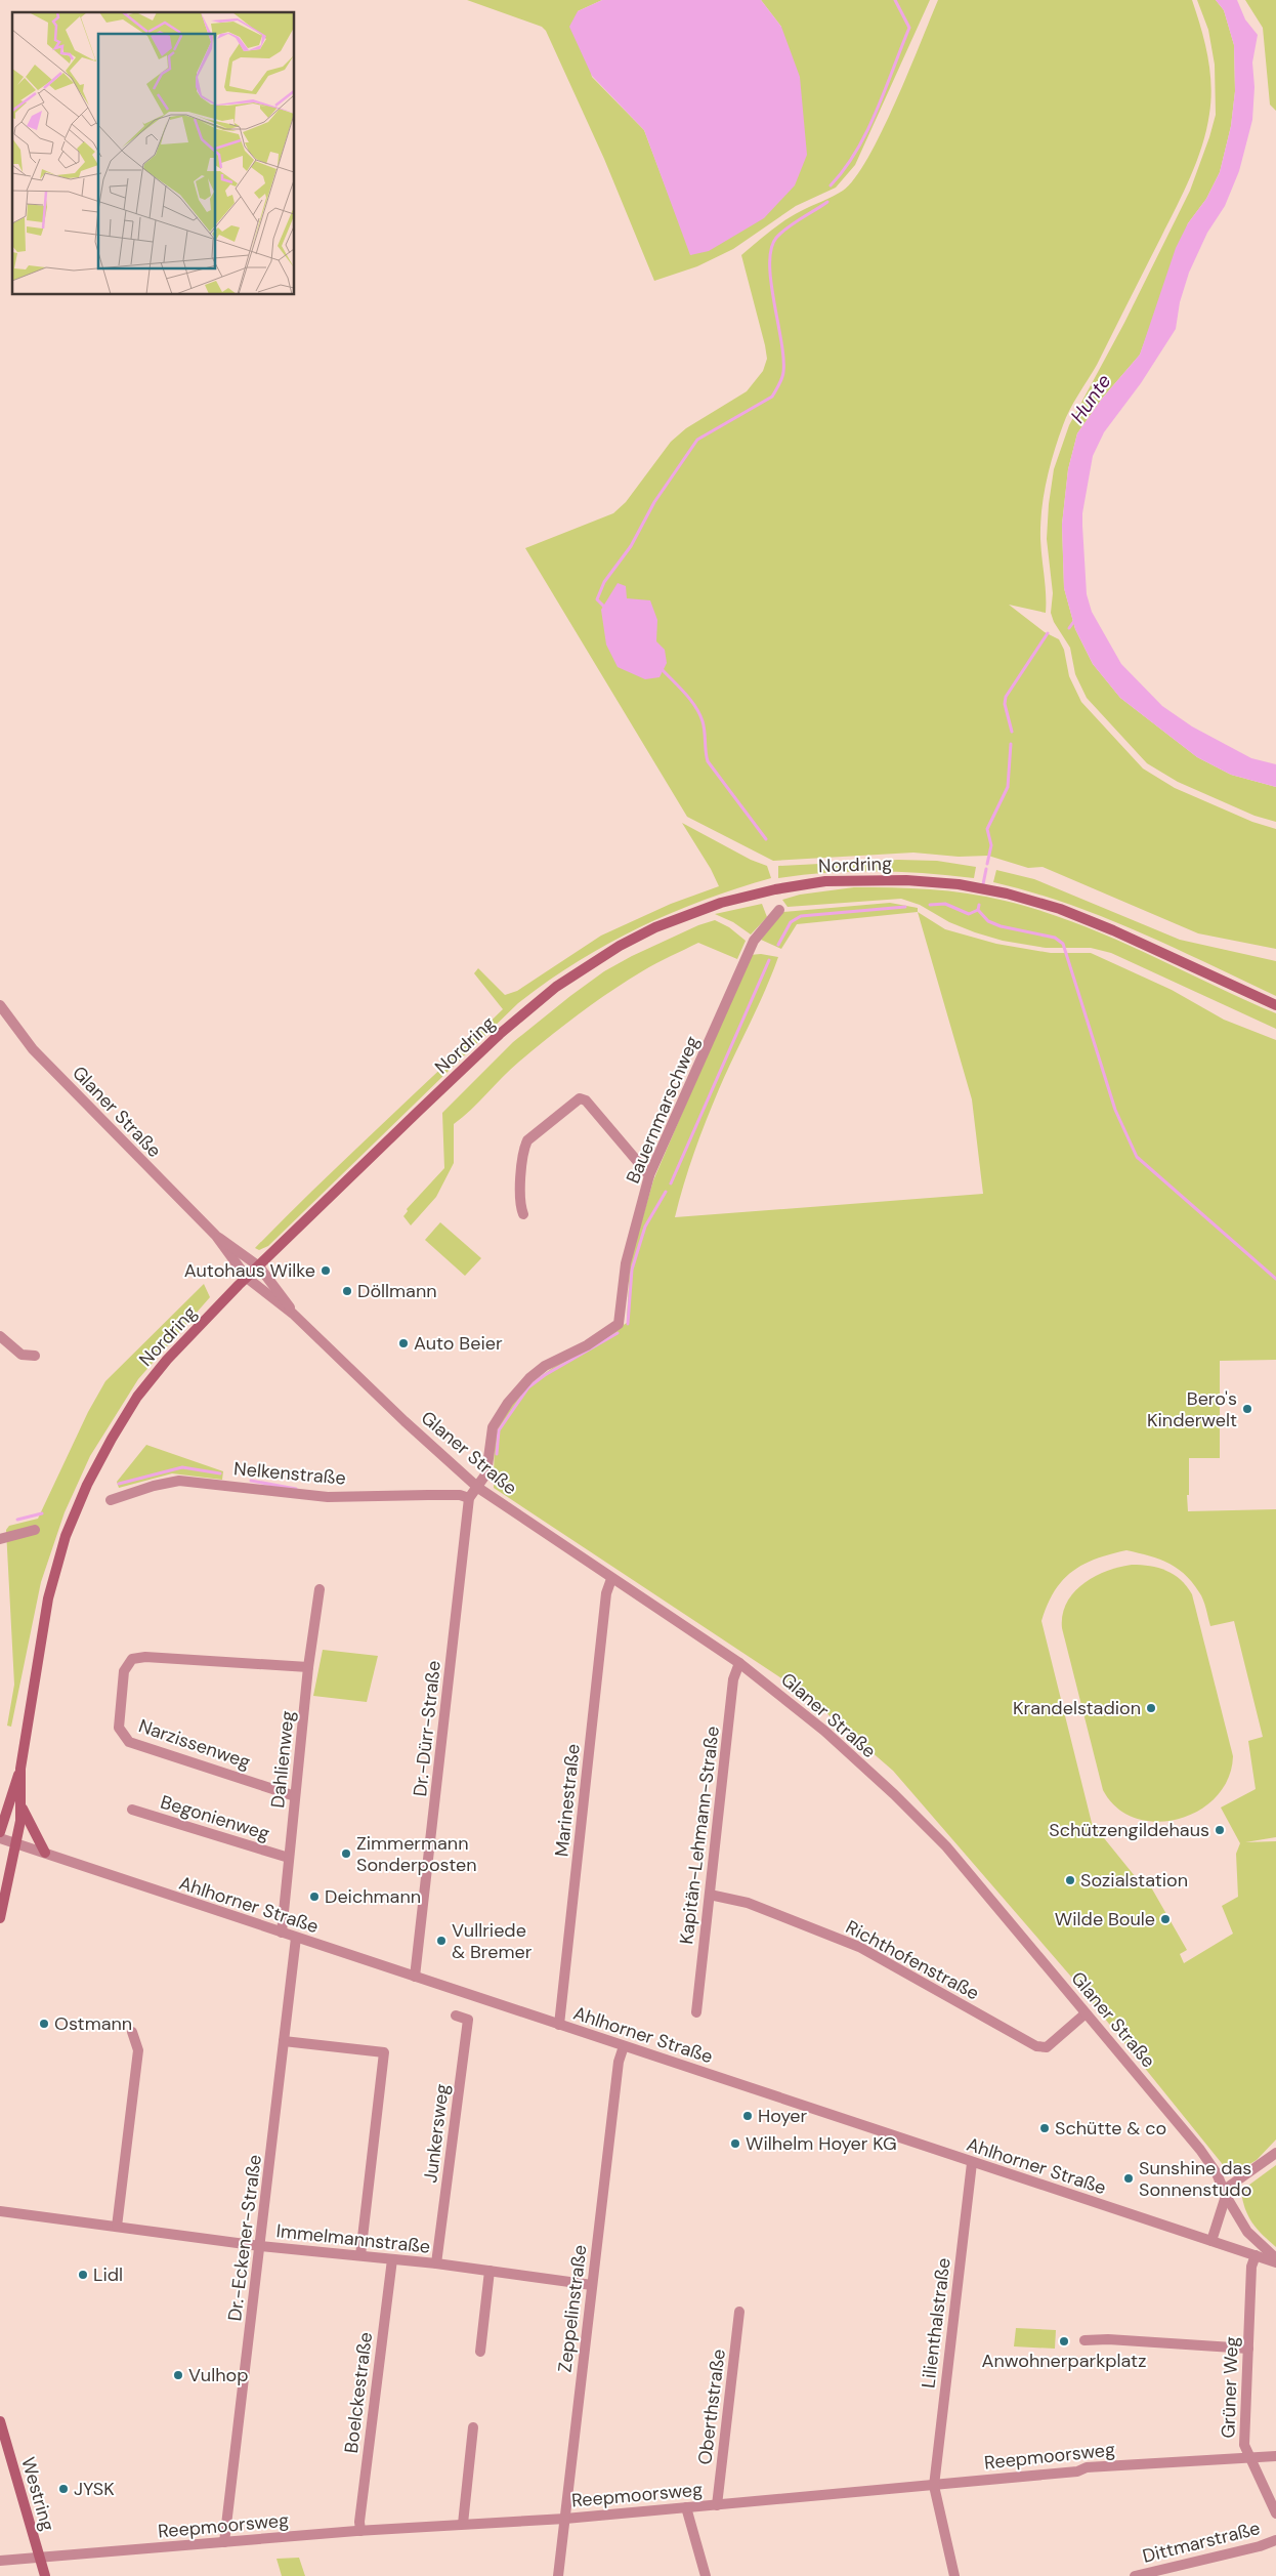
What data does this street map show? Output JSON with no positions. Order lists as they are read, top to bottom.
{
  "streets": {
    "main road": ["Nordring", "Westring"],
    "street": [
      "Bauernmarschweg",
      "Glaner Straße",
      "Nelkenstraße",
      "Dr.-Dürr-Straße",
      "Narzissenweg",
      "Dahlienweg",
      "Marinestraße",
      "Begonienweg",
      "Kapitän-Lehmann-Straße",
      "Ahlhorner Straße",
      "Richthofenstraße",
      "Junkersweg",
      "Dr.-Eckener-Straße",
      "Immelmannstraße",
      "Zeppelinstraße",
      "Lilienthalstraße",
      "Grüner Weg",
      "Boelckestraße",
      "Oberthstraße",
      "Reepmoorsweg",
      "Dittmarstraße"
    ]
  },
  "crossings": [
    ["Nordring", "Glaner Straße"],
    ["Nordring", "Ahlhorner Straße"],
    ["Bauernmarschweg", "Glaner Straße"],
    ["Glaner Straße", "Marinestraße"],
    ["Glaner Straße", "Kapitän-Lehmann-Straße"],
    ["Glaner Straße", "Ahlhorner Straße"],
    ["Glaner Straße", "Richthofenstraße"],
    ["Nelkenstraße", "Dr.-Dürr-Straße"],
    ["Dr.-Dürr-Straße", "Ahlhorner Straße"],
    ["Narzissenweg", "Dahlienweg"],
    ["Dahlienweg", "Begonienweg"],
    ["Dahlienweg", "Ahlhorner Straße"],
    ["Marinestraße", "Ahlhorner Straße"],
    ["Kapitän-Lehmann-Straße", "Richthofenstraße"],
    ["Ahlhorner Straße", "Dr.-Eckener-Straße"],
    ["Ahlhorner Straße", "Zeppelinstraße"],
    ["Ahlhorner Straße", "Lilienthalstraße"],
    ["Ahlhorner Straße", "Grüner Weg"],
    ["Junkersweg", "Immelmannstraße"],
    ["Dr.-Eckener-Straße", "Immelmannstraße"],
    ["Dr.-Eckener-Straße", "Reepmoorsweg"],
    ["Immelmannstraße", "Zeppelinstraße"],
    ["Immelmannstraße", "Boelckestraße"],
    ["Zeppelinstraße", "Reepmoorsweg"],
    ["Lilienthalstraße", "Reepmoorsweg"],
    ["Grüner Weg", "Reepmoorsweg"],
    ["Boelckestraße", "Reepmoorsweg"],
    ["Oberthstraße", "Reepmoorsweg"],
    ["Reepmoorsweg", "Westring"]
  ],
  "water": ["Hunte"],
  "places": [
    "Autohaus Wilke",
    "Döllmann",
    "Auto Beier",
    "Bero's Kinderwelt",
    "Krandelstadion",
    "Schützengildehaus",
    "Zimmermann Sonderposten",
    "Sozialstation",
    "Deichmann",
    "Wilde Boule",
    "Vullriede & Bremer",
    "Ostmann",
    "Hoyer",
    "Schütte & co",
    "Wilhelm Hoyer KG",
    "Sunshine das Sonnenstudo",
    "Lidl",
    "Anwohnerparkplatz",
    "Vulhop",
    "JYSK"
  ]
}
